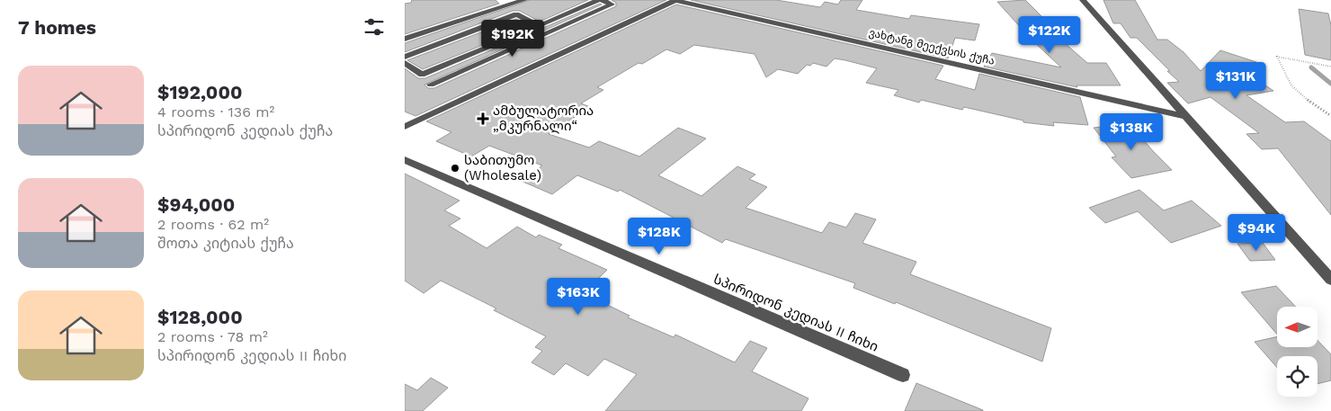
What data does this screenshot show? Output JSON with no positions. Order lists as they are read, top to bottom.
{
  "streets": {
    "street": ["ვახტანგ მეექვსის ქუჩა", "სპირიდონ კედიას II ჩიხი"]
  },
  "places": {
    "health": ["ამბულატორია „მკურნალი“"],
    "other": ["საბითუმო (Wholesale)"]
  },
  "north": "left",
  "page": {
    "heading": "7 homes",
    "price": [
      "$122K",
      "$192K",
      "$131K",
      "$138K",
      "$94K",
      "$128K",
      "$163K"
    ],
    "list": [
      {
        "name": "$192,000",
        "note": "4 rooms · 136 m² · სპირიდონ კედიას ქუჩა"
      },
      {
        "name": "$94,000",
        "note": "2 rooms · 62 m² · შოთა კიტიას ქუჩა"
      },
      {
        "name": "$128,000",
        "note": "2 rooms · 78 m² · სპირიდონ კედიას II ჩიხი"
      }
    ]
  }
}
